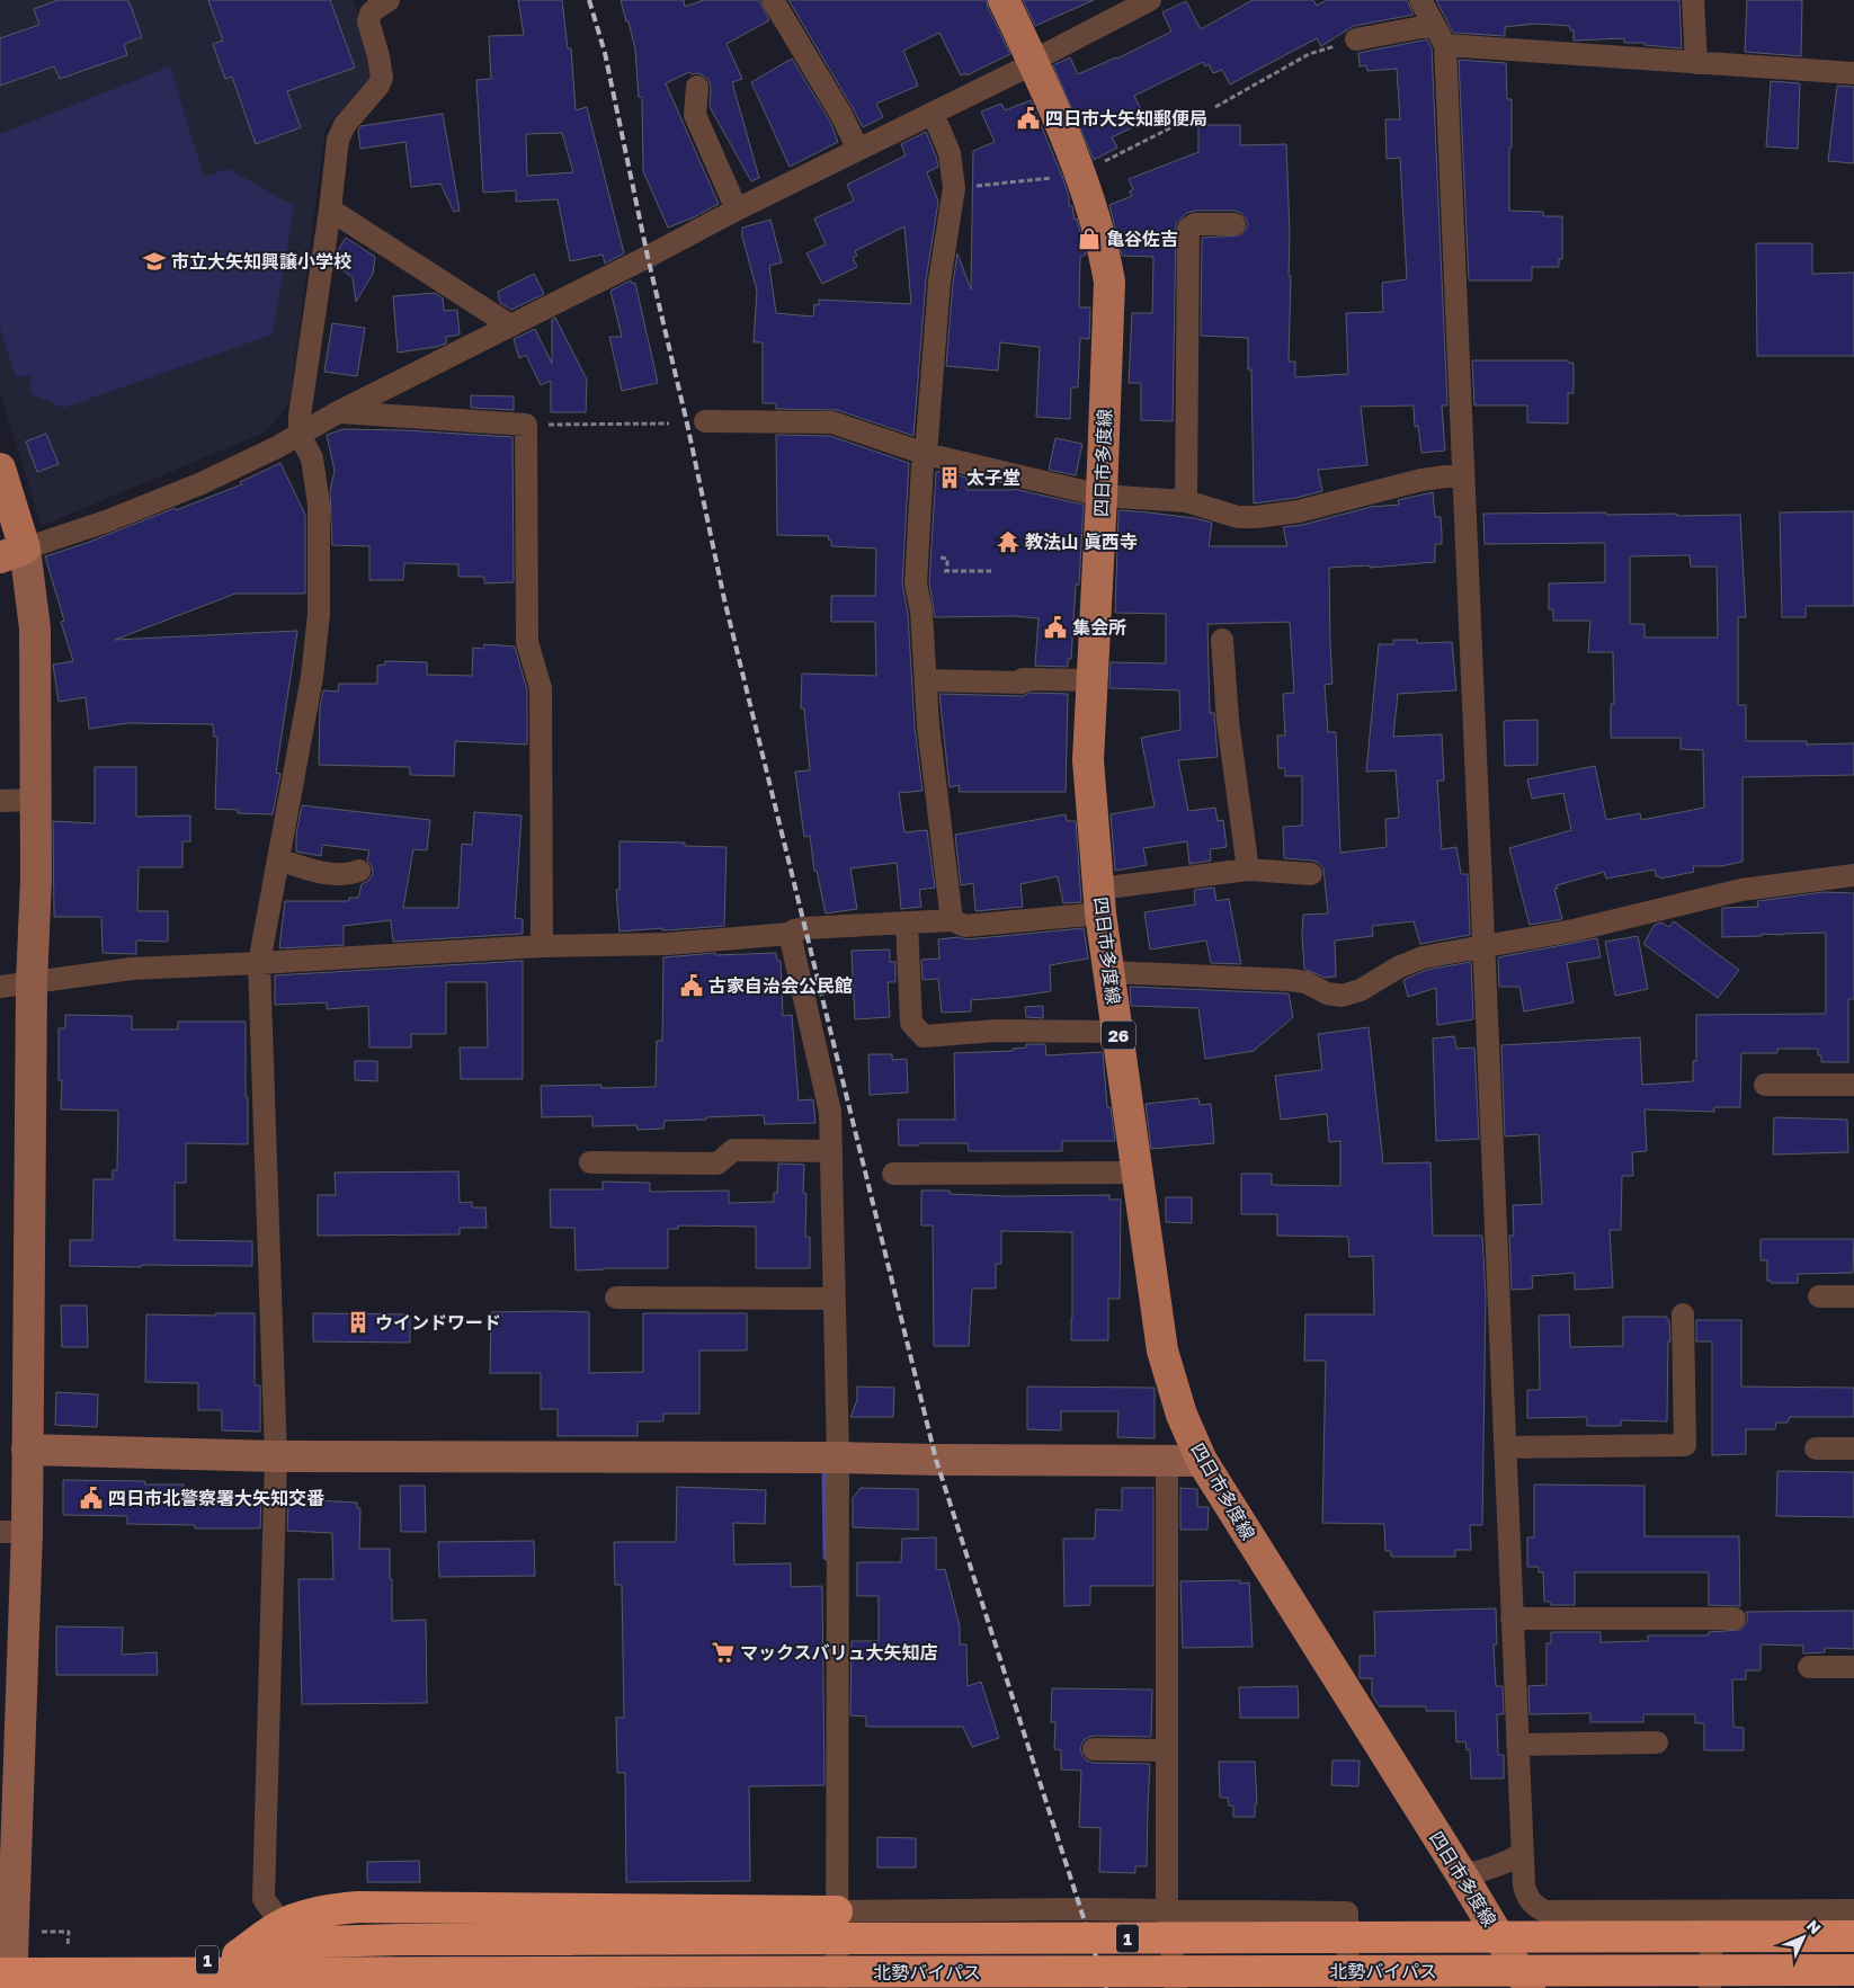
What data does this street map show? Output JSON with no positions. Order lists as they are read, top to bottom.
{
  "streets": {
    "highway": ["1", "北勢バイパス"],
    "main road": ["四日市多度線", "26"]
  },
  "crossings": [
    ["1", "北勢バイパス"]
  ],
  "places": {
    "public building": [
      "四日市大矢知郵便局",
      "集会所",
      "古家自治会公民館",
      "四日市北警察署大矢知交番"
    ],
    "shop": ["亀谷佐吉"],
    "school or university": ["市立大矢知興譲小学校"],
    "building": ["太子堂", "ウインドワード"],
    "temple": ["教法山 眞西寺"],
    "supermarket": ["マックスバリュ大矢知店"]
  },
  "north": "top right"
}
